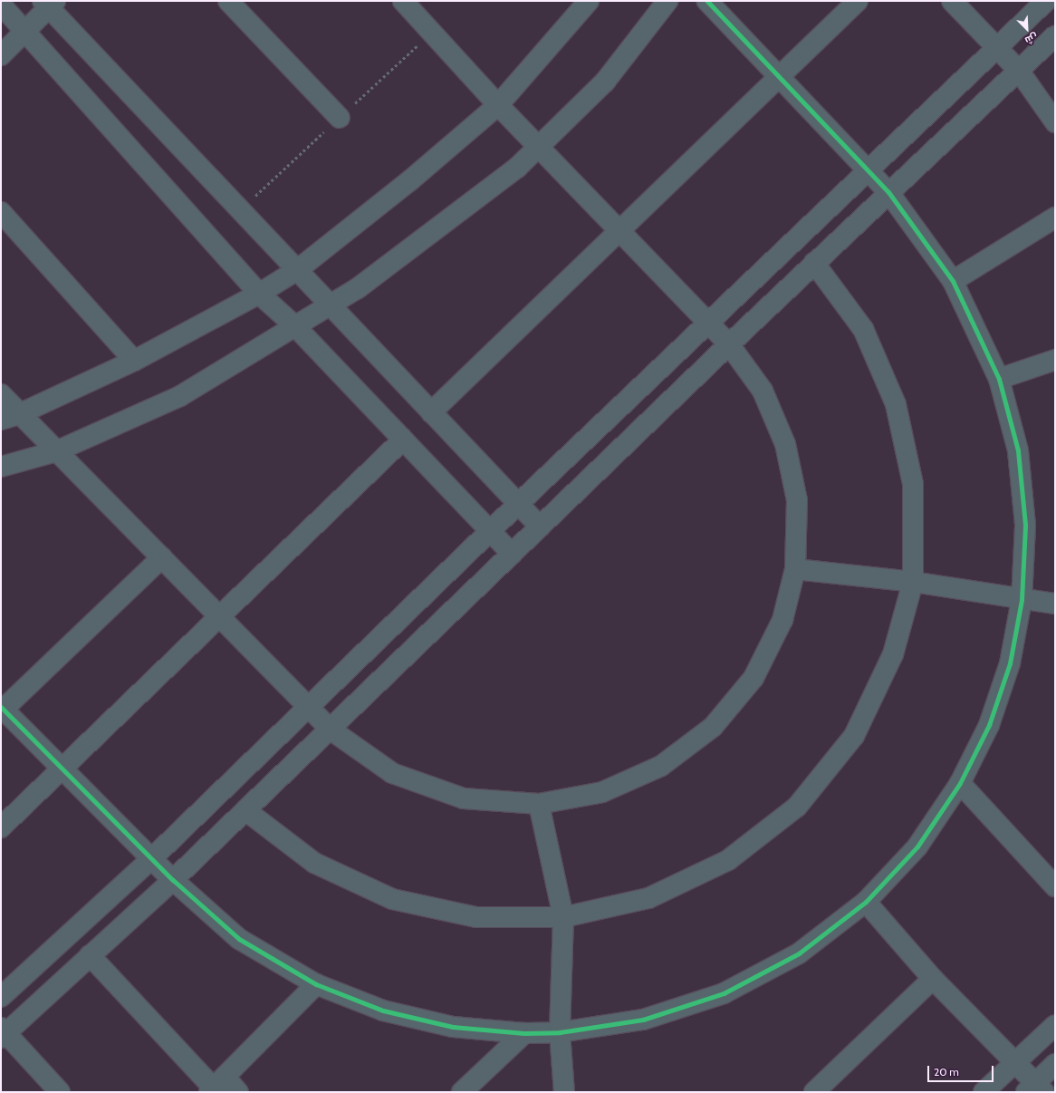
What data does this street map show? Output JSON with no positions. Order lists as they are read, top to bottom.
{
  "scale_bar": "20 m",
  "north": "bottom right"
}
